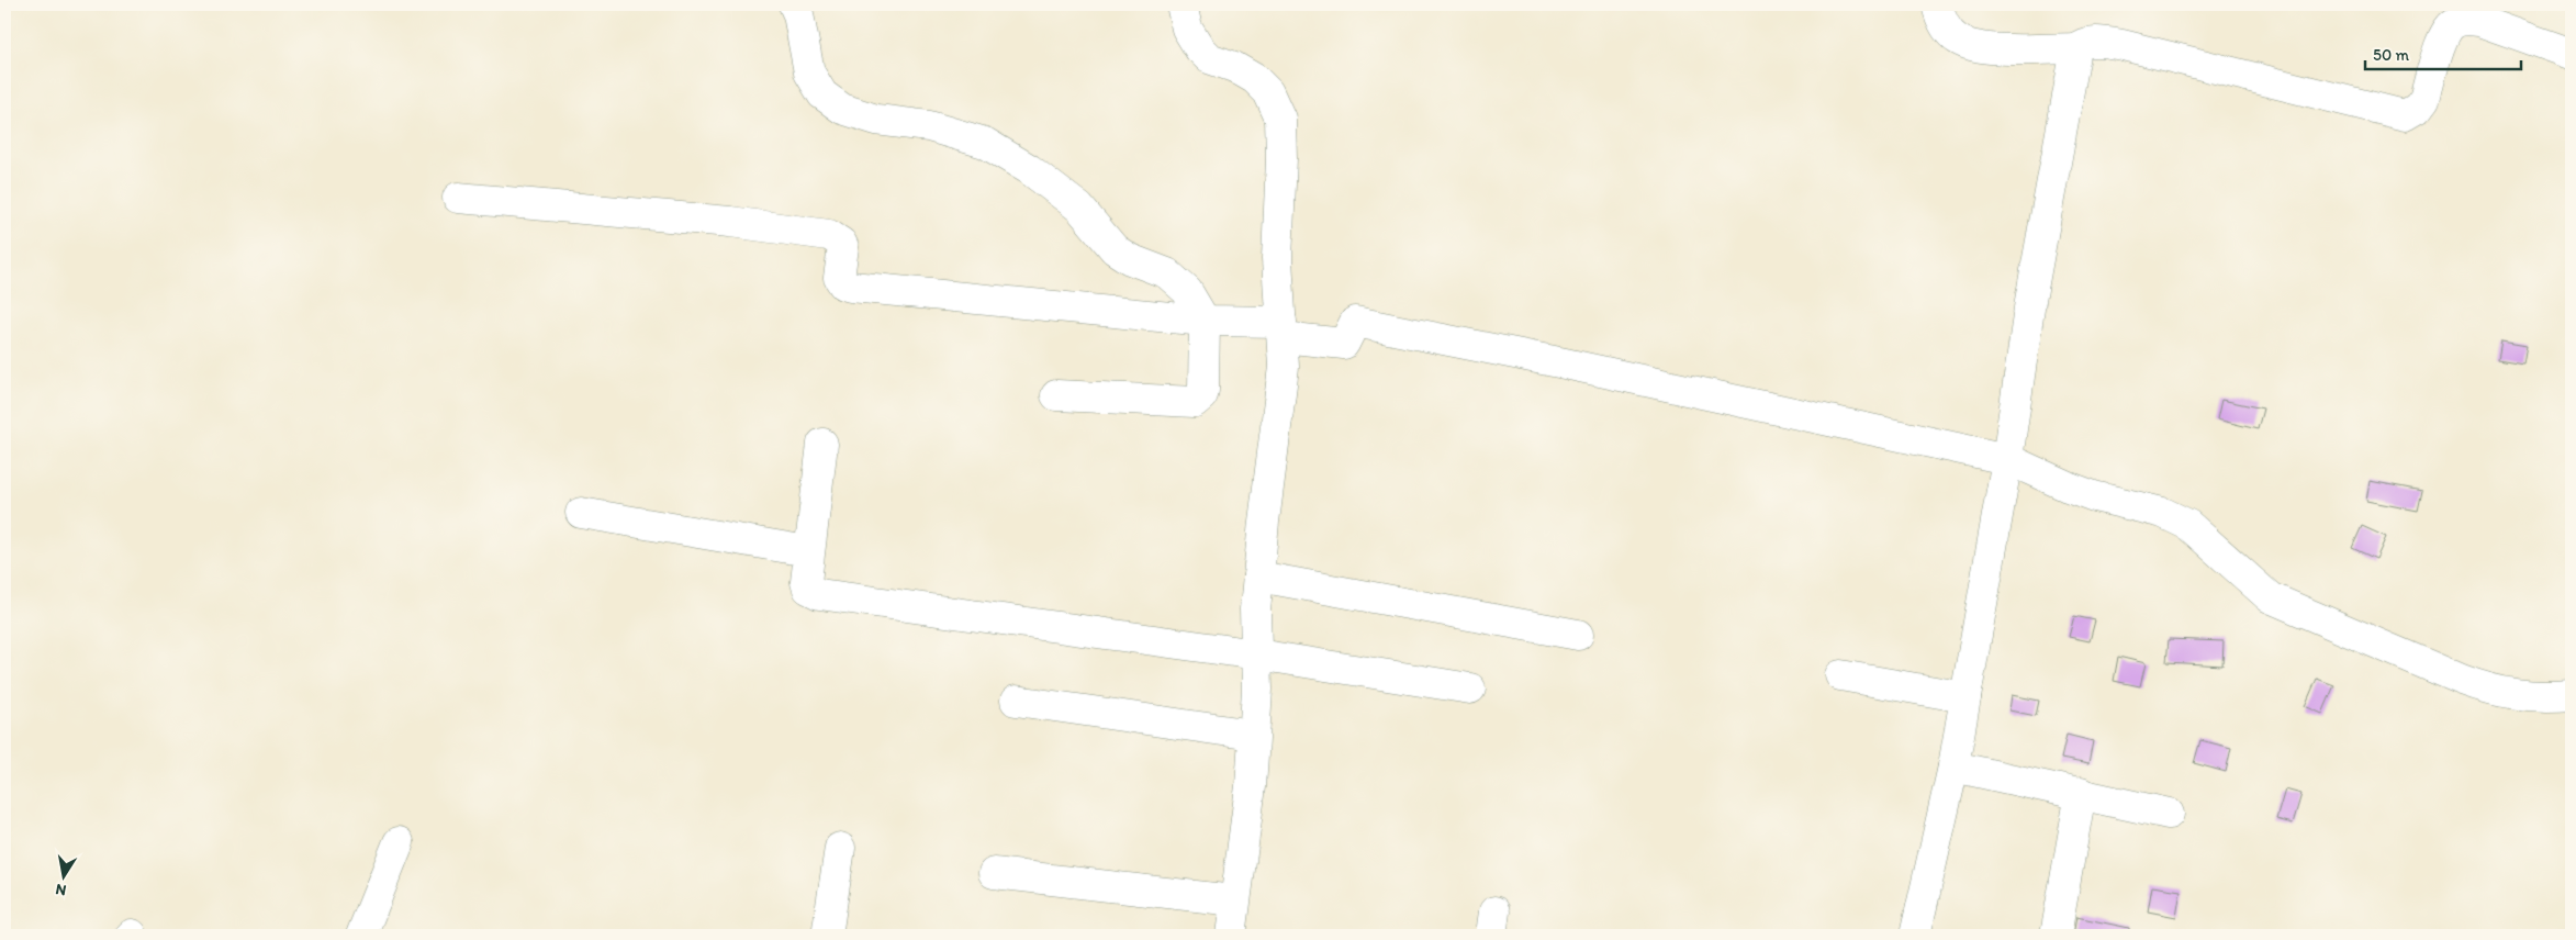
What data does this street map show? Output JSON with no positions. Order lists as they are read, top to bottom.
{
  "scale_bar": "50 m",
  "north": "bottom"
}
